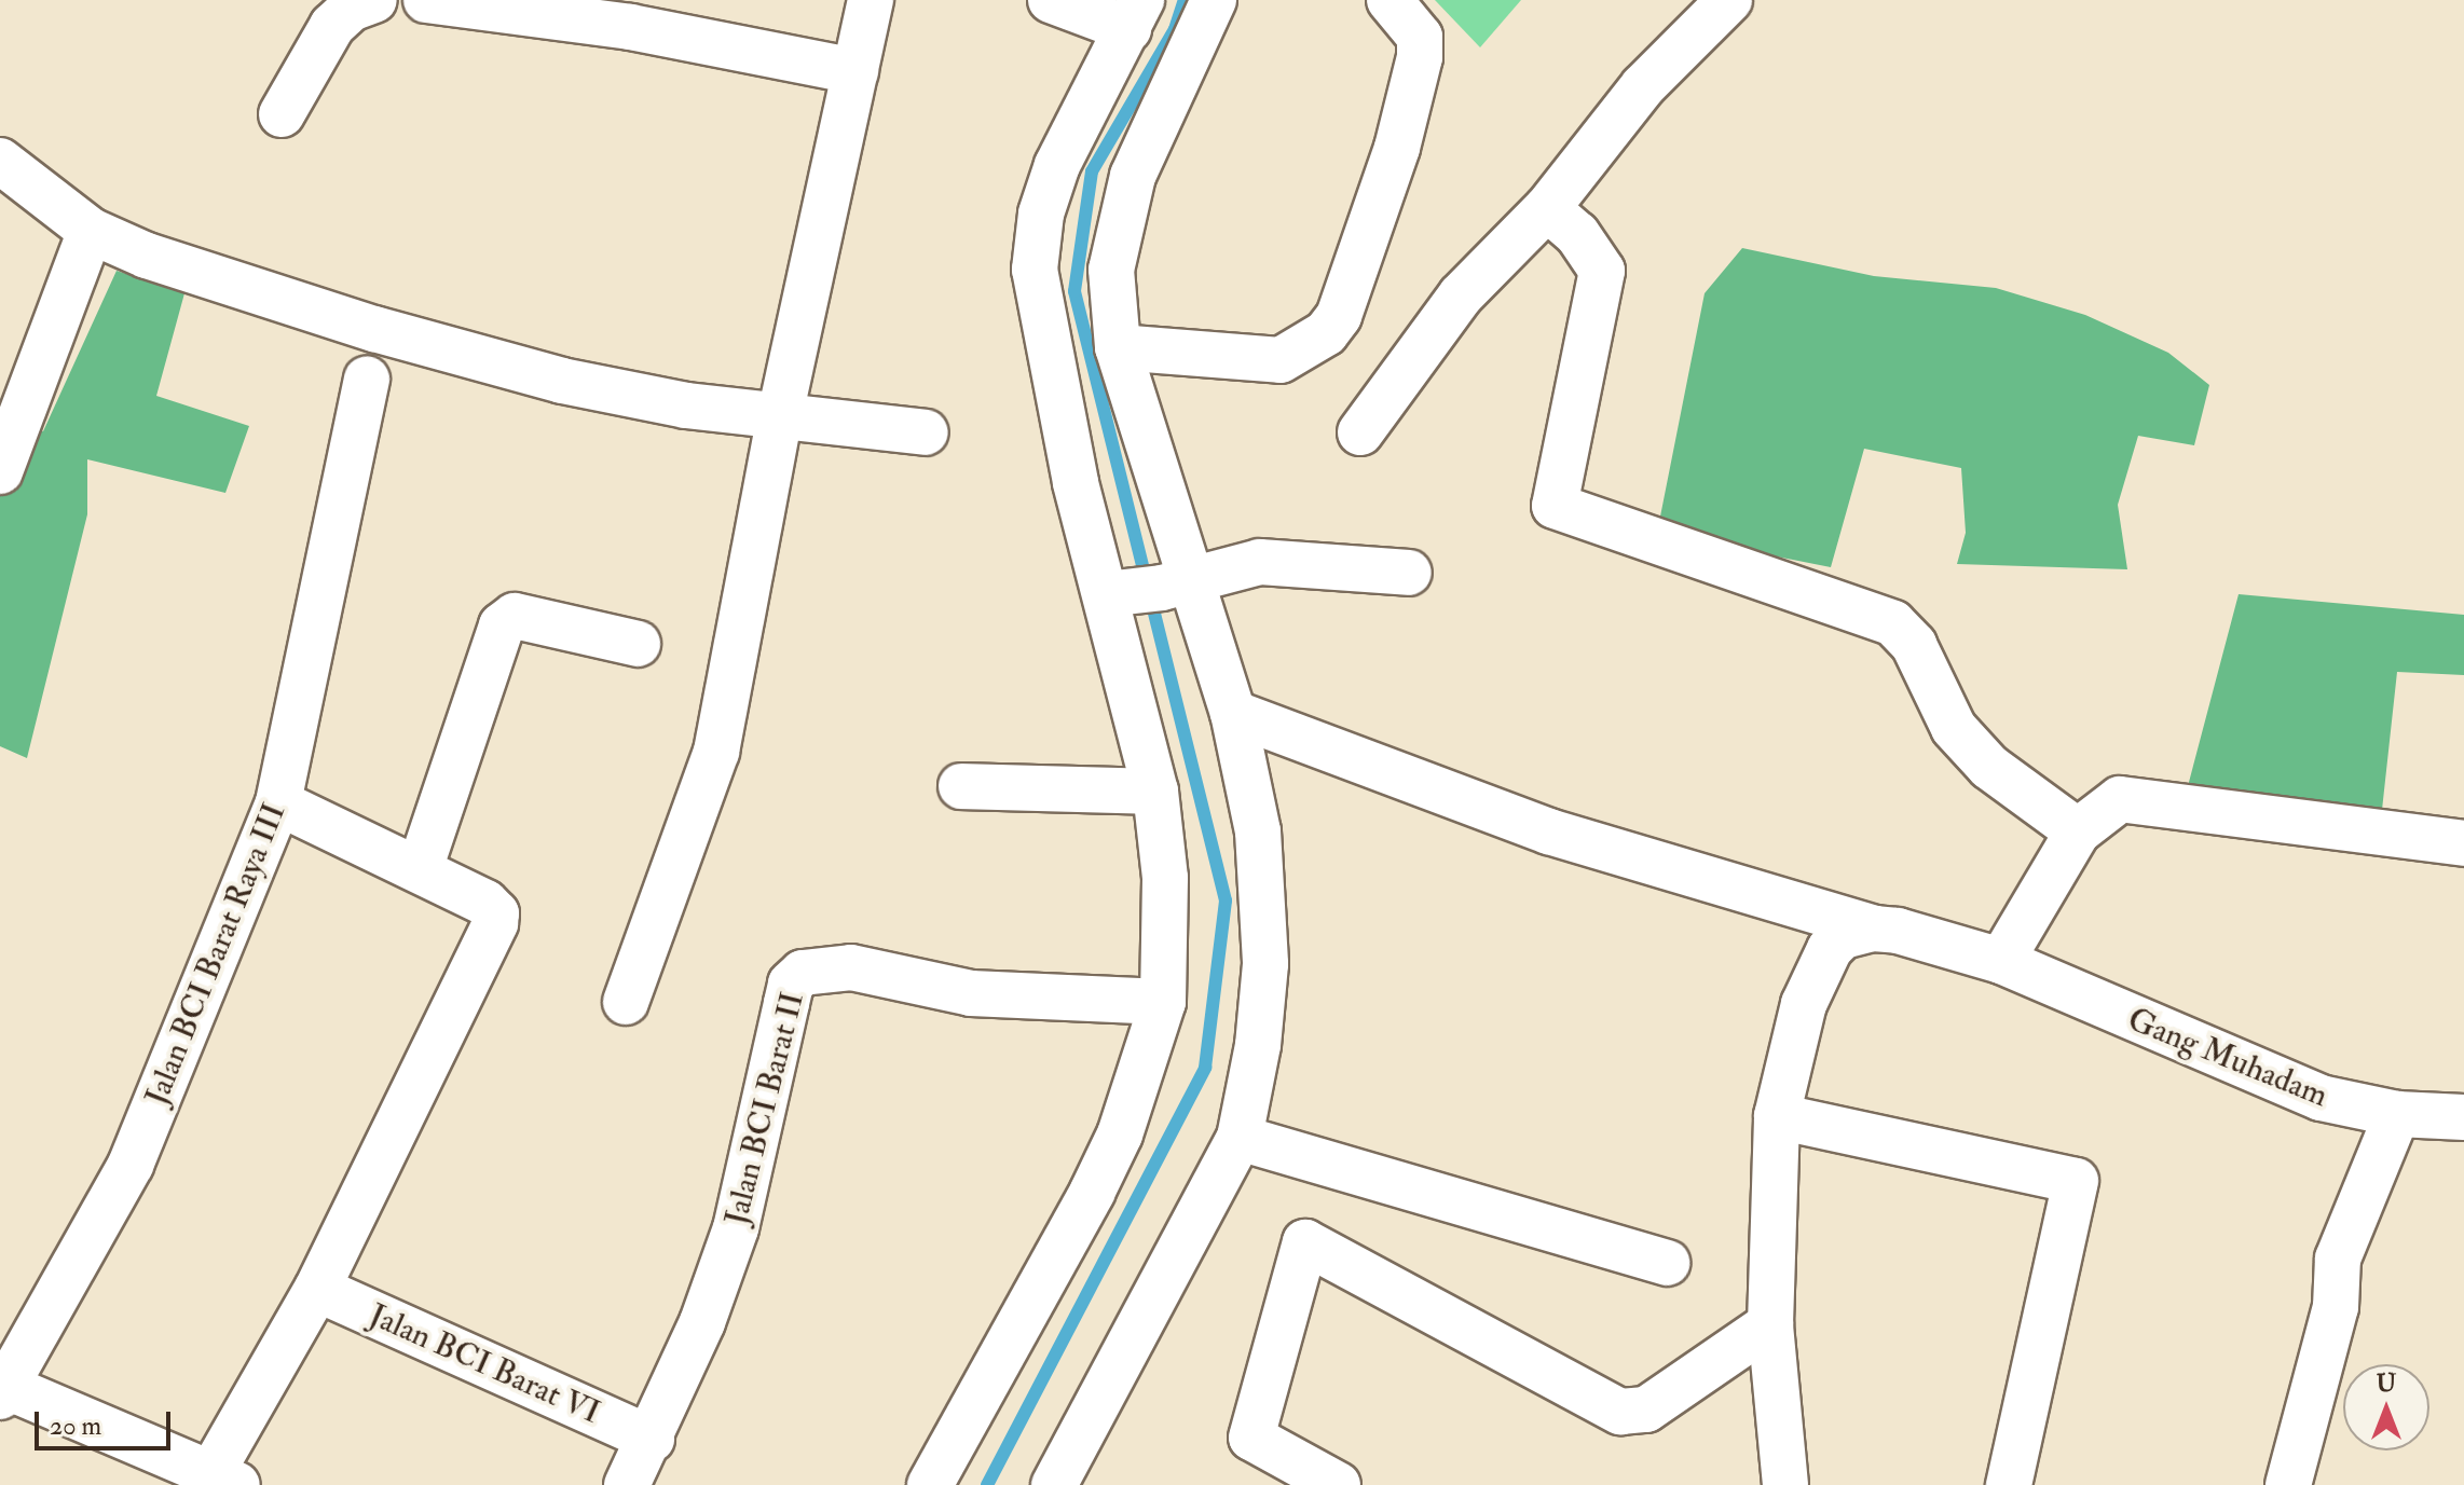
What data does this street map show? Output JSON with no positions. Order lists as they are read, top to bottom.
{
  "streets": {
    "street": [
      "Jalan BCI Barat Raya III",
      "Gang Muhadam",
      "Jalan BCI Barat II",
      "Jalan BCI Barat VI"
    ]
  },
  "crossings": [
    ["Jalan BCI Barat II", "Jalan BCI Barat VI"]
  ],
  "scale_bar": "20 m",
  "north": "top"
}
